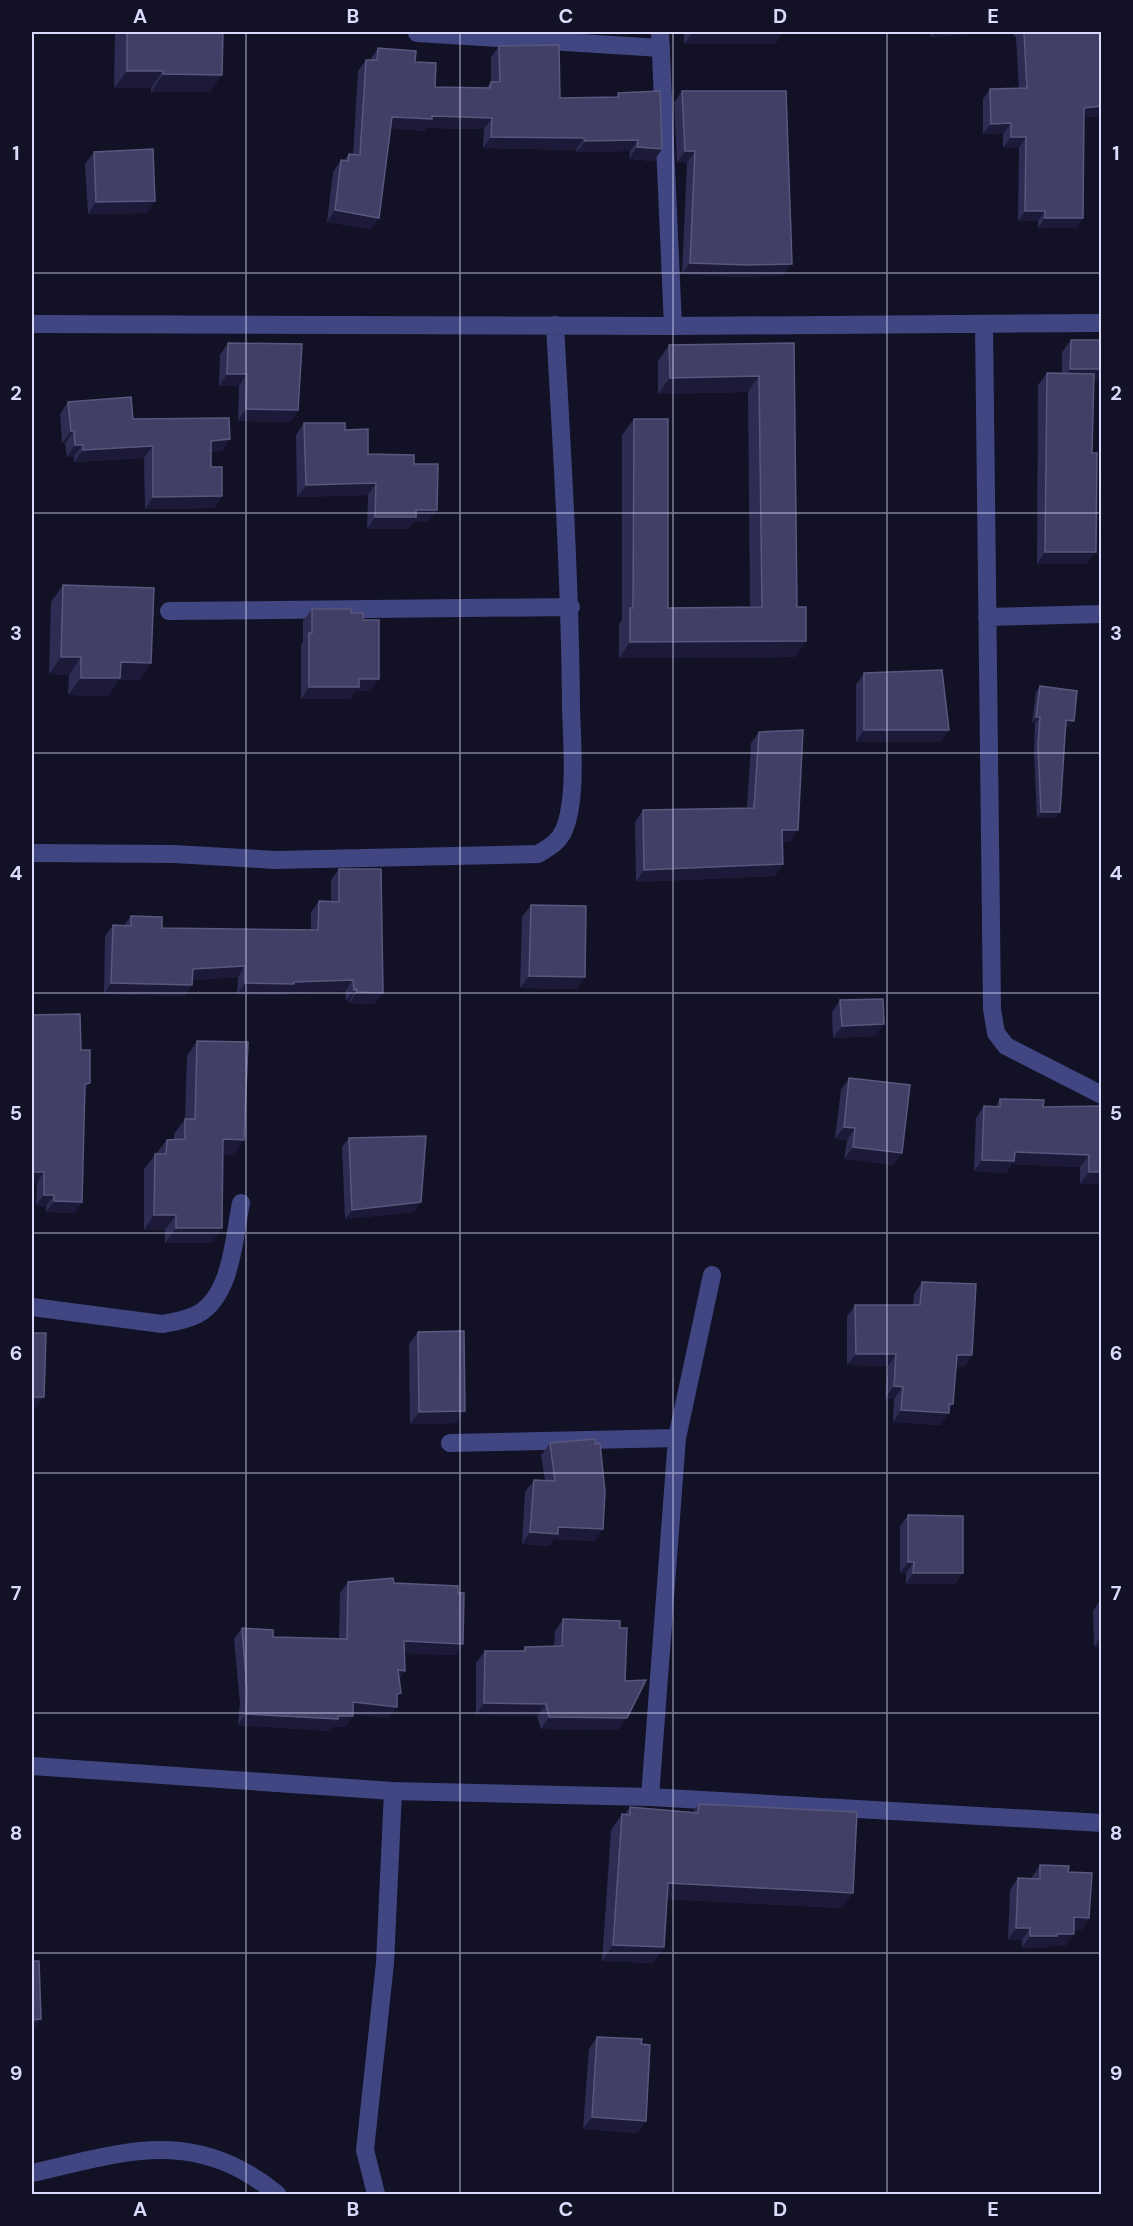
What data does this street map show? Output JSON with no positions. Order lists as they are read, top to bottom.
{
  "grid": {
    "columns": [
      "A",
      "B",
      "C",
      "D",
      "E"
    ],
    "rows": [
      "1",
      "2",
      "3",
      "4",
      "5",
      "6",
      "7",
      "8",
      "9"
    ]
  }
}
